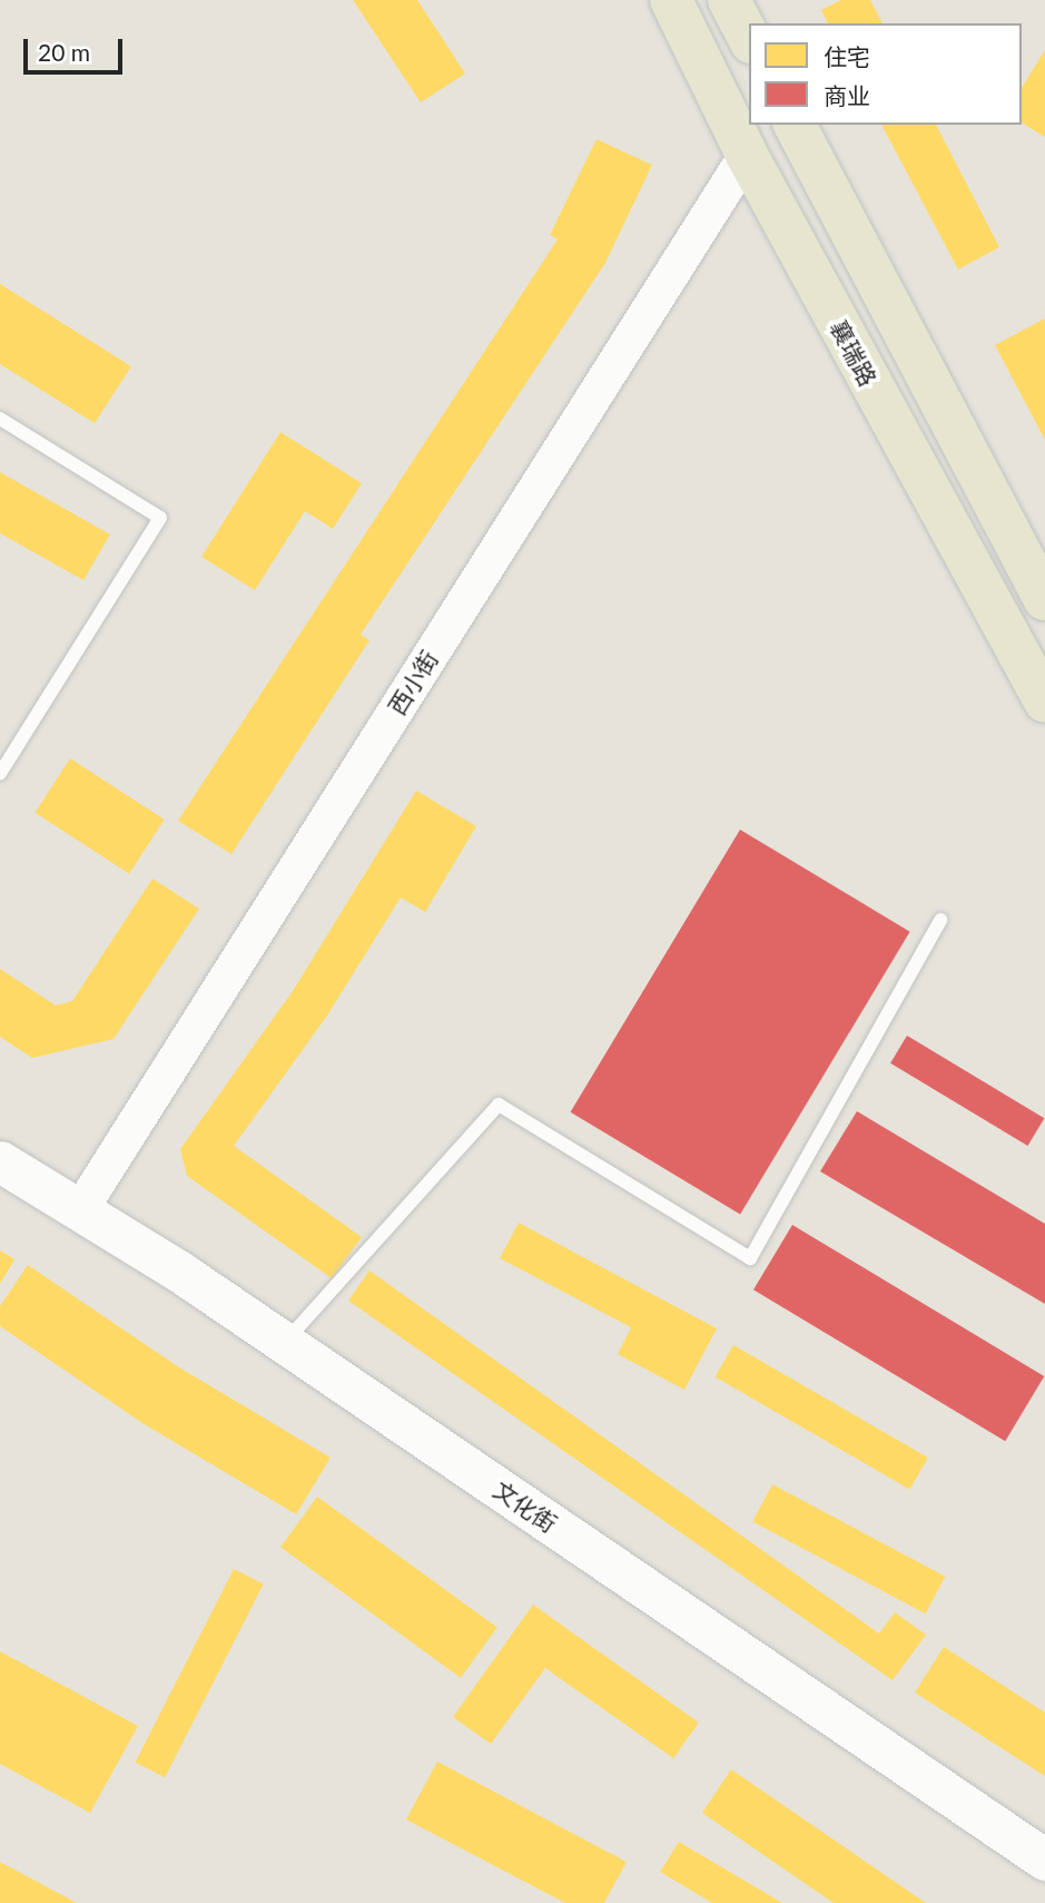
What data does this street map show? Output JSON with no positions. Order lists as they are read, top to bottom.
{
  "streets": {
    "main road": ["襄瑞路", "文化街"],
    "street": ["西小街"]
  },
  "crossings": [
    ["襄瑞路", "西小街"],
    ["西小街", "文化街"]
  ],
  "legend": ["住宅", "商业"],
  "scale_bar": "20 m"
}
